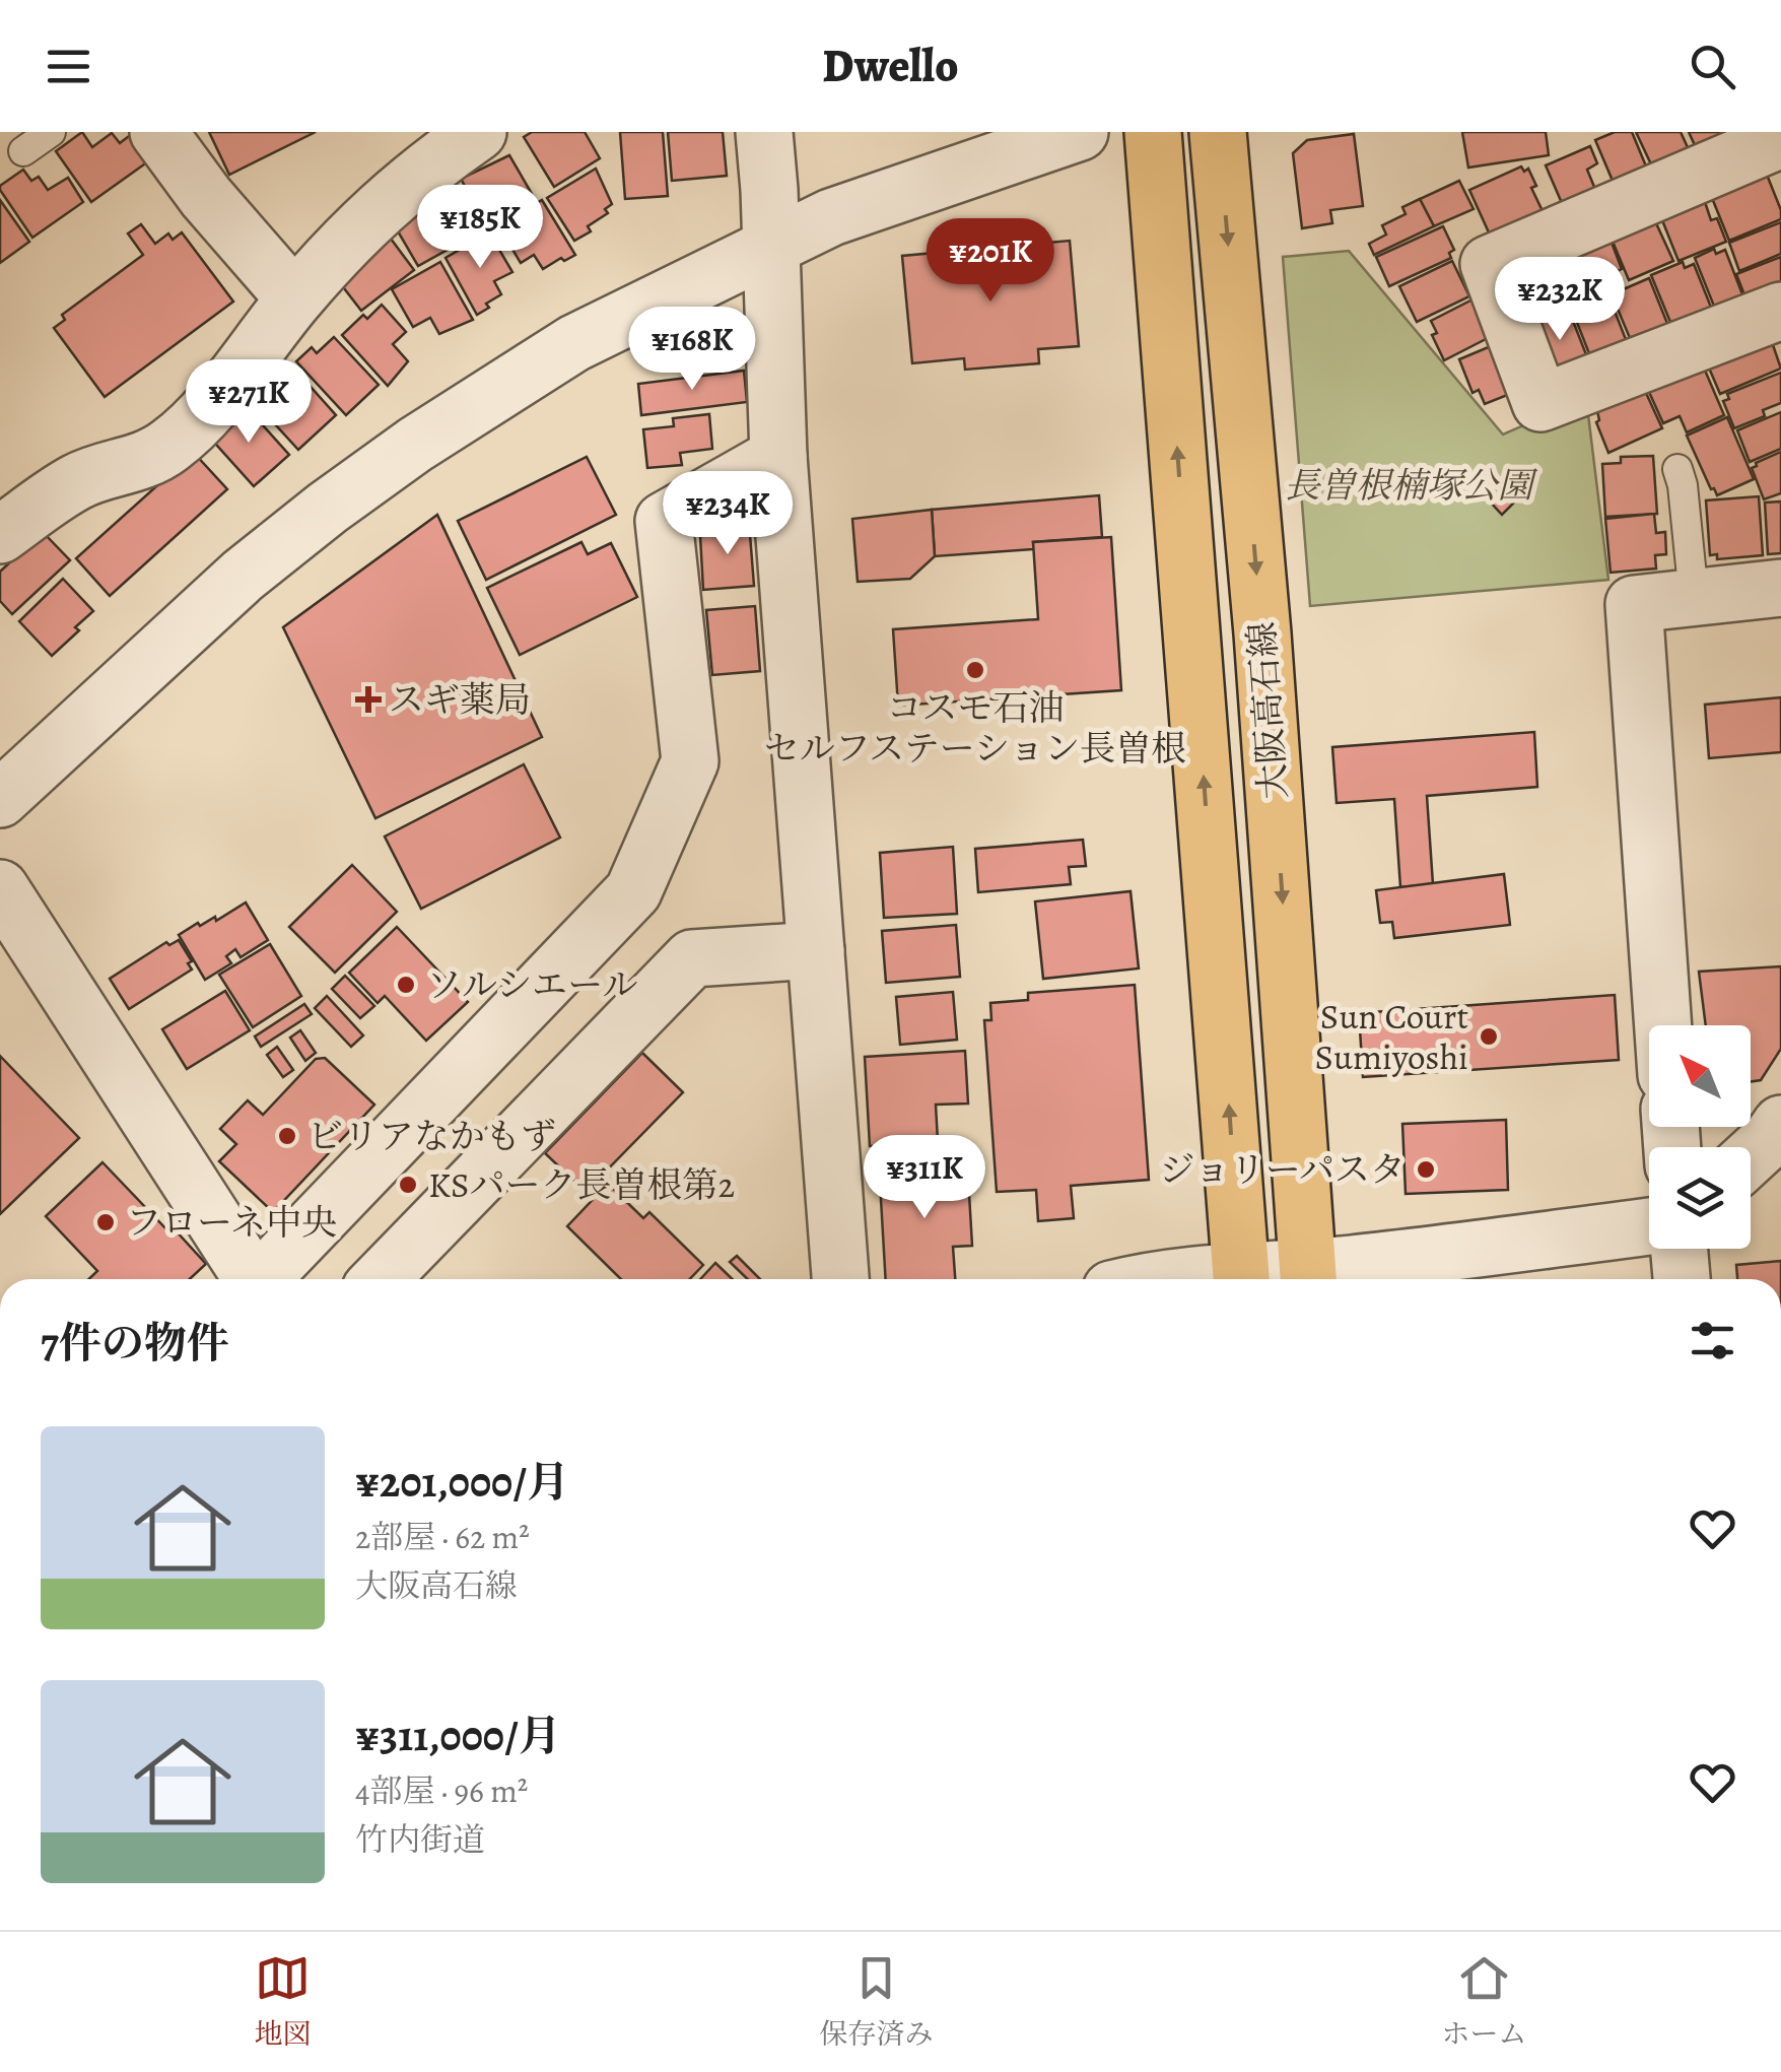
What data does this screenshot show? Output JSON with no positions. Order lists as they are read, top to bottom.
{
  "streets": {
    "main road": ["大阪高石線"]
  },
  "parks": ["長曽根楠塚公園"],
  "places": {
    "other": [
      "コスモ石油 セルフステーション長曽根",
      "ソルシエール",
      "Sun Court Sumiyoshi",
      "ビリアなかもず",
      "ジョリーパスタ",
      "KSパーク長曽根第2",
      "フローネ中央"
    ],
    "health": ["スギ薬局"]
  },
  "north": "top left",
  "page": {
    "header": "Dwello",
    "price": [
      "¥185K",
      "¥201K",
      "¥232K",
      "¥168K",
      "¥271K",
      "¥234K",
      "¥311K"
    ],
    "heading": "7件の物件",
    "list": [
      {
        "name": "¥201,000/月",
        "note": "2部屋 · 62 m² · 大阪高石線"
      },
      {
        "name": "¥311,000/月",
        "note": "4部屋 · 96 m² · 竹内街道"
      }
    ],
    "tabs": ["地図", "保存済み", "ホーム"]
  }
}
